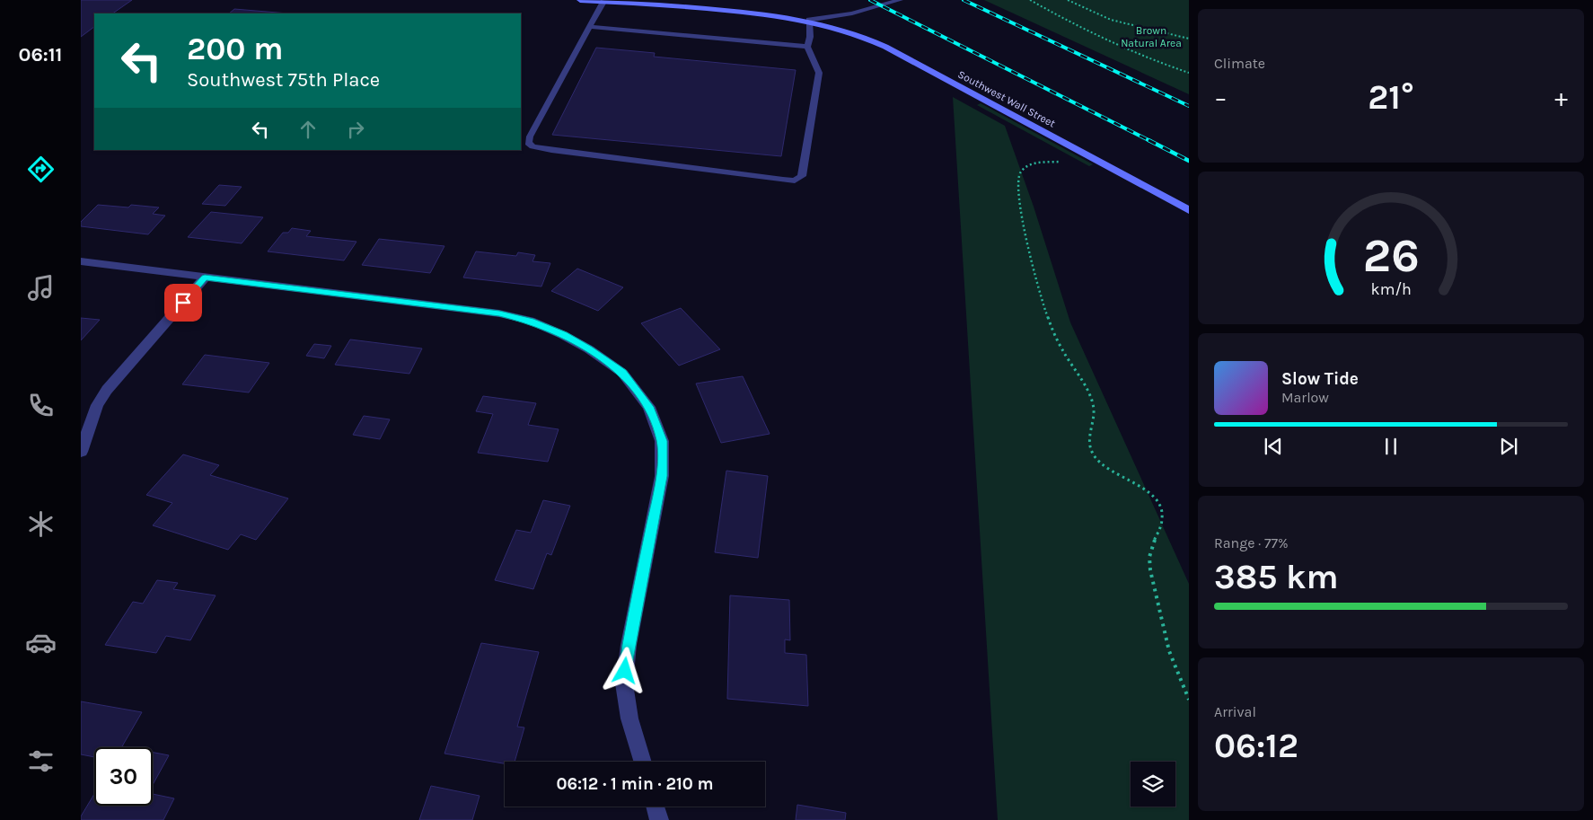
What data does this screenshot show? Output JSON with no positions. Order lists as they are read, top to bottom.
{
  "streets": {
    "street": ["Southwest Wall Street"]
  },
  "parks": ["Brown Natural Area"],
  "page": {
    "tabs": "06:11",
    "tile": [
      "Climate",
      ["Range · 77%", "385 km"],
      ["Arrival", "06:12"]
    ],
    "turn": ["200 m", "Southwest 75th Place"],
    "heat": ["−", "21°", "+"],
    "song": ["Slow Tide", "Marlow"],
    "limit": "30",
    "trip": "06:12 · 1 min · 210 m",
    "gauge": ["26", "km/h"]
  }
}
